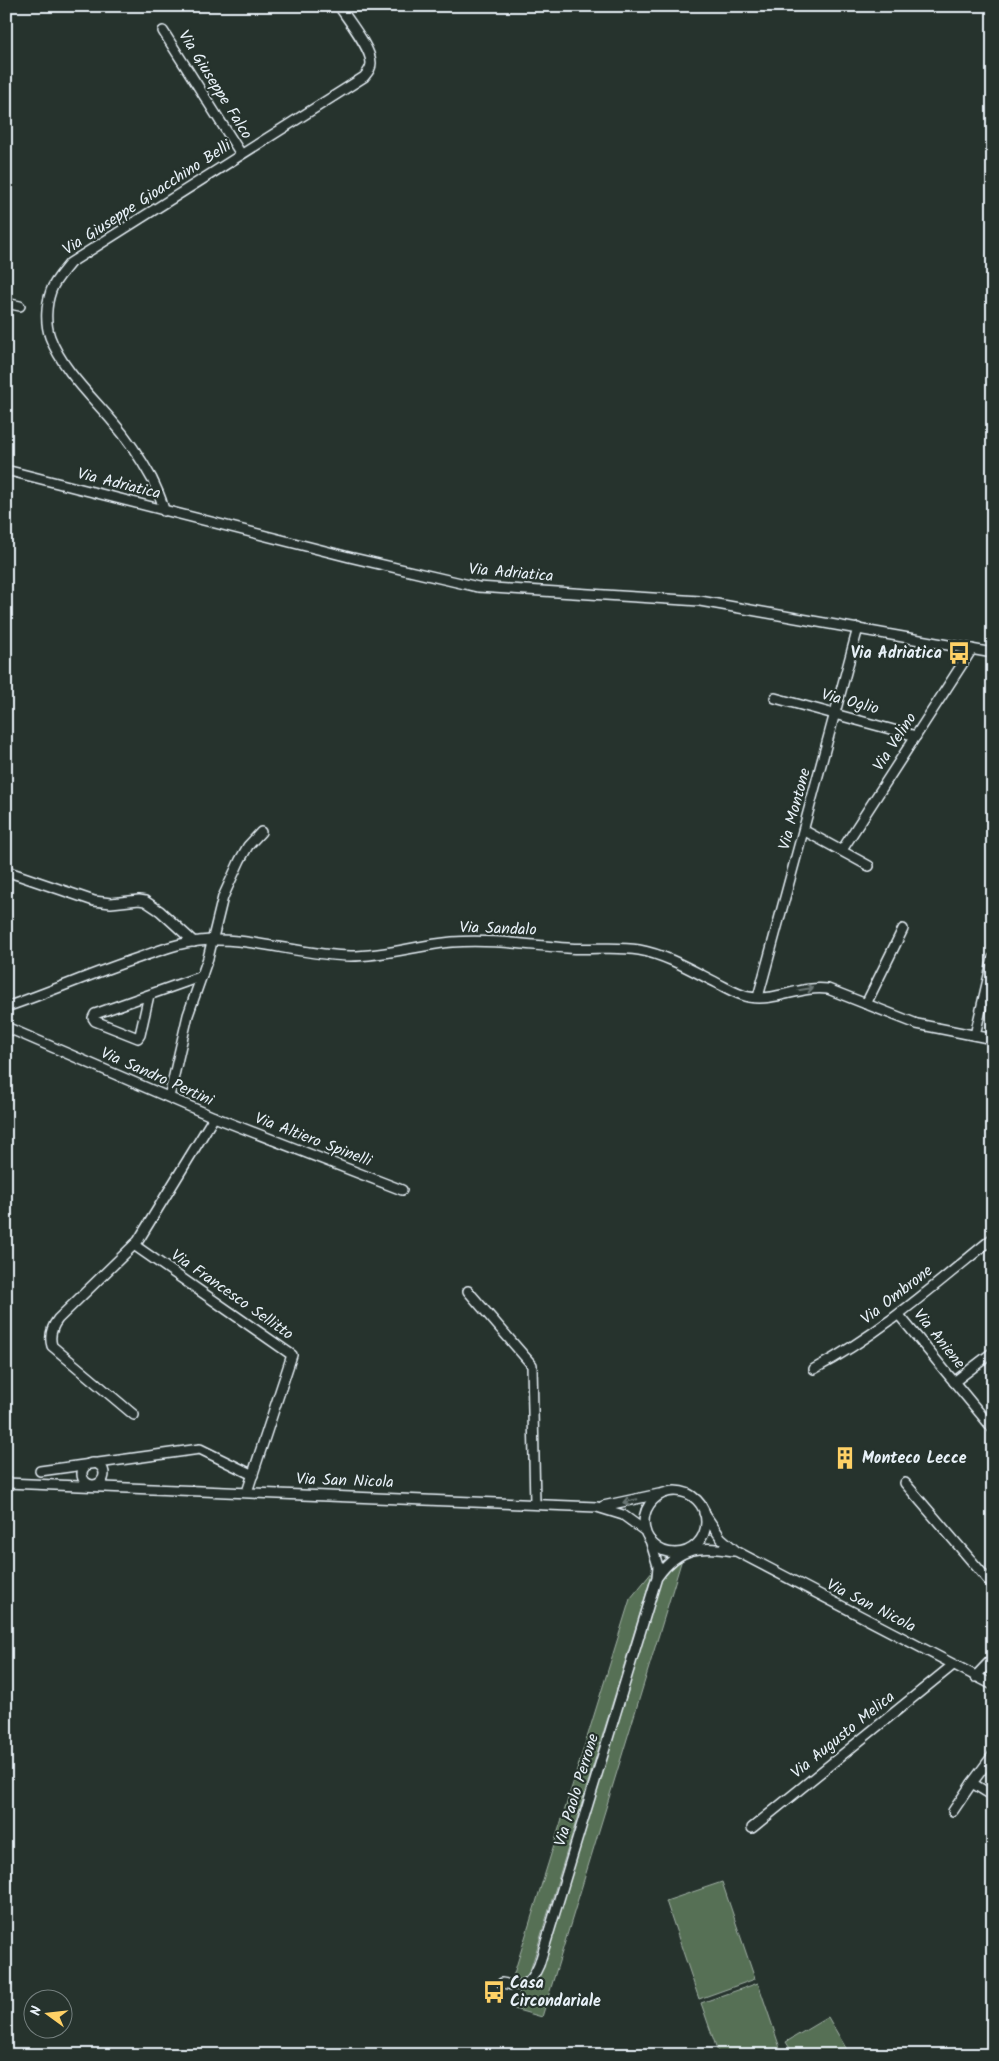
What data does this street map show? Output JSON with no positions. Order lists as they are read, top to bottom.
{
  "streets": {
    "street": [
      "Via Giuseppe Falco",
      "Via Giuseppe Gioacchino Belli",
      "Via Adriatica",
      "Via Oglio",
      "Via Velino",
      "Via Montone",
      "Via Sandalo",
      "Via Sandro Pertini",
      "Via Altiero Spinelli",
      "Via Francesco Sellitto",
      "Via Ombrone",
      "Via Aniene",
      "Via San Nicola",
      "Via Augusto Melica",
      "Via Paolo Perrone"
    ]
  },
  "crossings": [
    ["Via Giuseppe Falco", "Via Giuseppe Gioacchino Belli"],
    ["Via Giuseppe Gioacchino Belli", "Via Adriatica"],
    ["Via Adriatica", "Via Velino"],
    ["Via Adriatica", "Via Montone"],
    ["Via Oglio", "Via Velino"],
    ["Via Oglio", "Via Montone"],
    ["Via Montone", "Via Sandalo"],
    ["Via Sandro Pertini", "Via Altiero Spinelli"],
    ["Via Sandro Pertini", "Via Francesco Sellitto"],
    ["Via Francesco Sellitto", "Via San Nicola"],
    ["Via Ombrone", "Via Aniene"],
    ["Via San Nicola", "Via Augusto Melica"],
    ["Via San Nicola", "Via Paolo Perrone"]
  ],
  "places": {
    "bus stop": ["Via Adriatica", "Casa Circondariale"],
    "building": ["Monteco Lecce"]
  },
  "north": "left"
}
